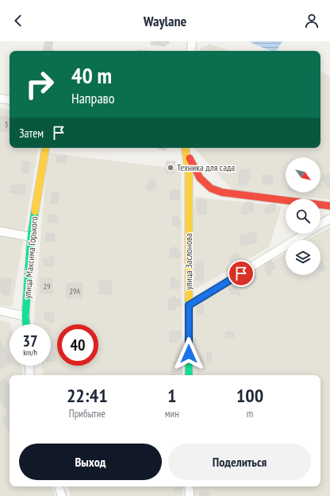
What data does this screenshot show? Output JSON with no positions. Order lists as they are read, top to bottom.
{
  "streets": {
    "street": ["улица Максима Горького", "улица Заслонова"]
  },
  "places": ["Техника для сада"],
  "house_numbers": ["3", "29", "29А"],
  "north": "bottom right",
  "page": {
    "header": "Waylane",
    "turn": ["40 m", "Направо"],
    "then": "Затем",
    "speed": "37 km/h",
    "limit": "40",
    "eta": [
      "22:41",
      "Прибытие",
      "1",
      "мин",
      "100",
      "m"
    ],
    "buttons": ["Выход", "Поделиться"]
  }
}
